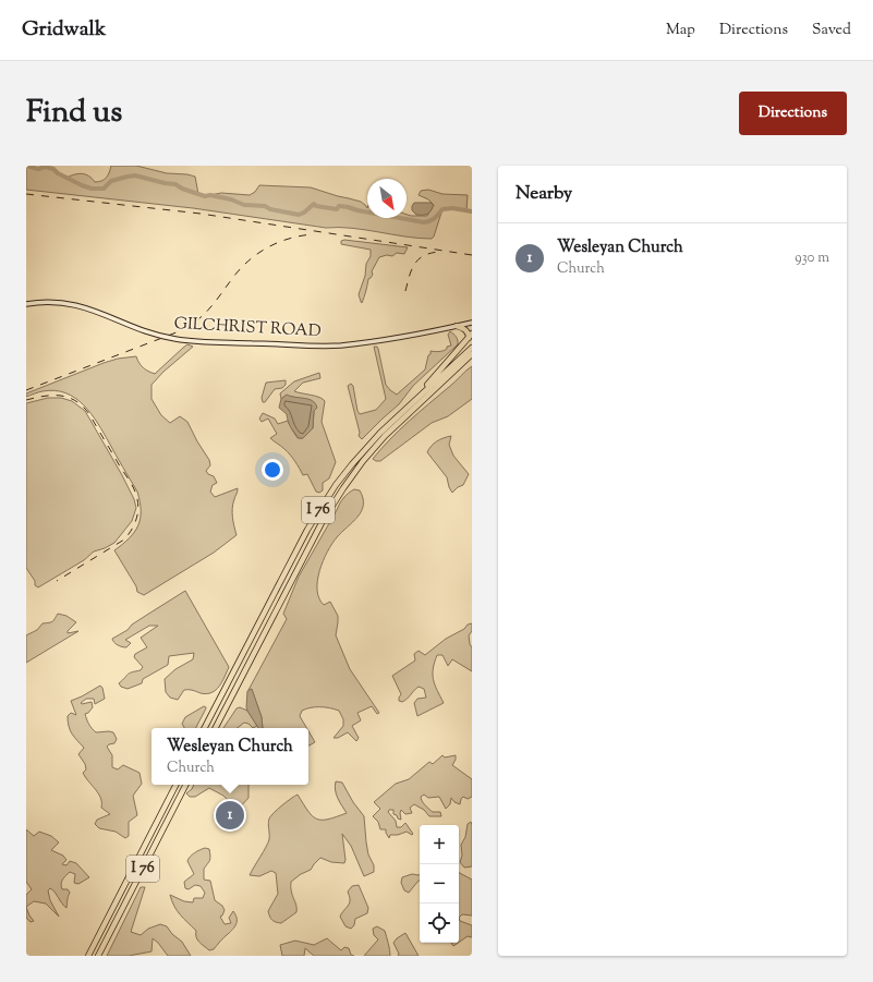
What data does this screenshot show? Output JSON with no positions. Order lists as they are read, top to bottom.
{
  "streets": {
    "highway": ["I 76"],
    "main road": ["GILCHRIST ROAD"]
  },
  "north": "bottom right",
  "page": {
    "header": "Gridwalk",
    "nav": ["Map", "Directions", "Saved"],
    "title": "Find us",
    "buttons": "Directions",
    "heading": "Nearby",
    "list": [
      {
        "mark": "1",
        "name": "Wesleyan Church",
        "note": "Church",
        "value": "930 m"
      }
    ],
    "popup": ["Wesleyan Church", "Church"],
    "pins": "1",
    "map_buttons": ["+", "−"]
  }
}
